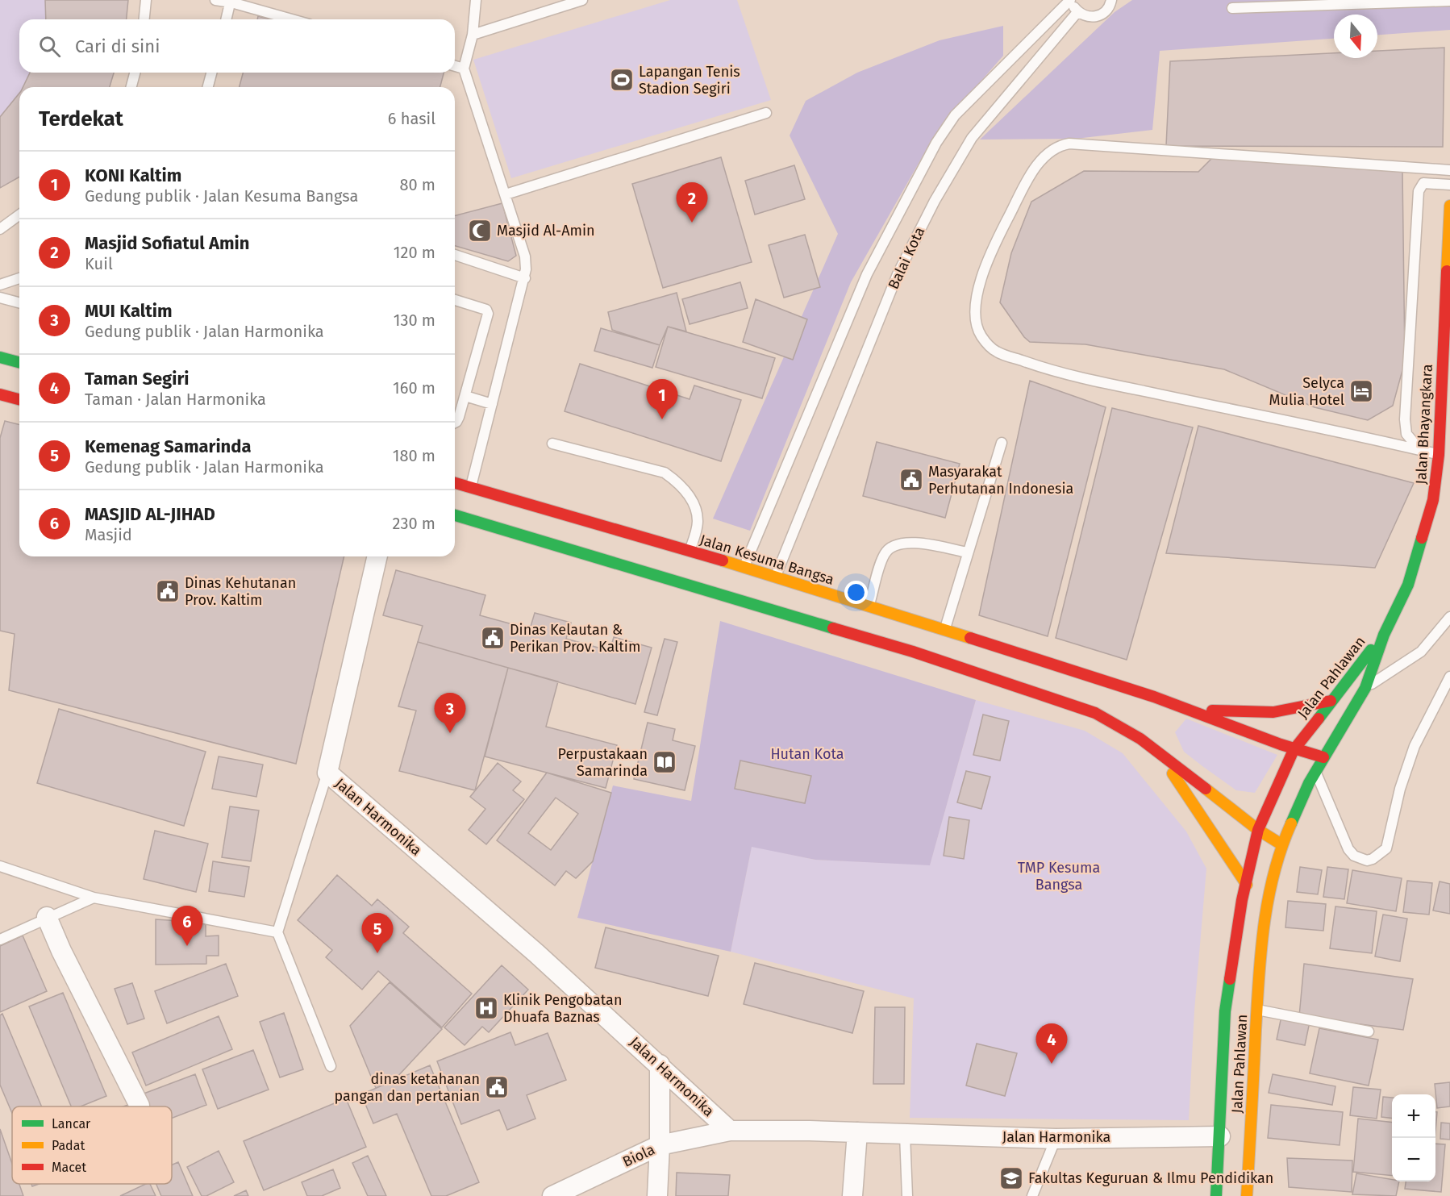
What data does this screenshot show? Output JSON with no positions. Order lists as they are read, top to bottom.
{
  "streets": {
    "street": [
      "Jalan Bhayangkara",
      "Jalan Kesuma Bangsa",
      "Jalan Pahlawan",
      "Jalan Harmonika",
      "Biola"
    ],
    "lane": ["Balai Kota"]
  },
  "crossings": [
    ["Balai Kota", "Jalan Kesuma Bangsa"],
    ["Jalan Bhayangkara", "Jalan Pahlawan"],
    ["Jalan Kesuma Bangsa", "Jalan Pahlawan"],
    ["Jalan Pahlawan", "Jalan Harmonika"],
    ["Jalan Harmonika", "Biola"]
  ],
  "parks": ["Hutan Kota", "TMP Kesuma Bangsa"],
  "places": {
    "sports": ["Lapangan Tenis Stadion Segiri"],
    "mosque": ["Masjid Al-Amin"],
    "hotel": ["Selyca Mulia Hotel"],
    "public building": [
      "Masyarakat Perhutanan Indonesia",
      "Dinas Kehutanan Prov. Kaltim",
      "Dinas Kelautan & Perikan Prov. Kaltim",
      "dinas ketahanan pangan dan pertanian"
    ],
    "library": ["Perpustakaan Samarinda"],
    "hospital": ["Klinik Pengobatan Dhuafa Baznas"],
    "school or university": ["Fakultas Keguruan & Ilmu Pendidikan"]
  },
  "legend": ["Lancar", "Padat", "Macet"],
  "north": "bottom",
  "page": {
    "search": "Cari di sini",
    "heading": ["Terdekat", "6 hasil"],
    "list": [
      {
        "mark": "1",
        "name": "KONI Kaltim",
        "note": "Gedung publik · Jalan Kesuma Bangsa",
        "value": "80 m"
      },
      {
        "mark": "2",
        "name": "Masjid Sofiatul Amin",
        "note": "Kuil",
        "value": "120 m"
      },
      {
        "mark": "3",
        "name": "MUI Kaltim",
        "note": "Gedung publik · Jalan Harmonika",
        "value": "130 m"
      },
      {
        "mark": "4",
        "name": "Taman Segiri",
        "note": "Taman · Jalan Harmonika",
        "value": "160 m"
      },
      {
        "mark": "5",
        "name": "Kemenag Samarinda",
        "note": "Gedung publik · Jalan Harmonika",
        "value": "180 m"
      },
      {
        "mark": "6",
        "name": "MASJID AL-JIHAD",
        "note": "Masjid",
        "value": "230 m"
      }
    ],
    "pins": [
      "2",
      "1",
      "3",
      "6",
      "5",
      "4"
    ],
    "map_buttons": ["+", "−"]
  }
}
